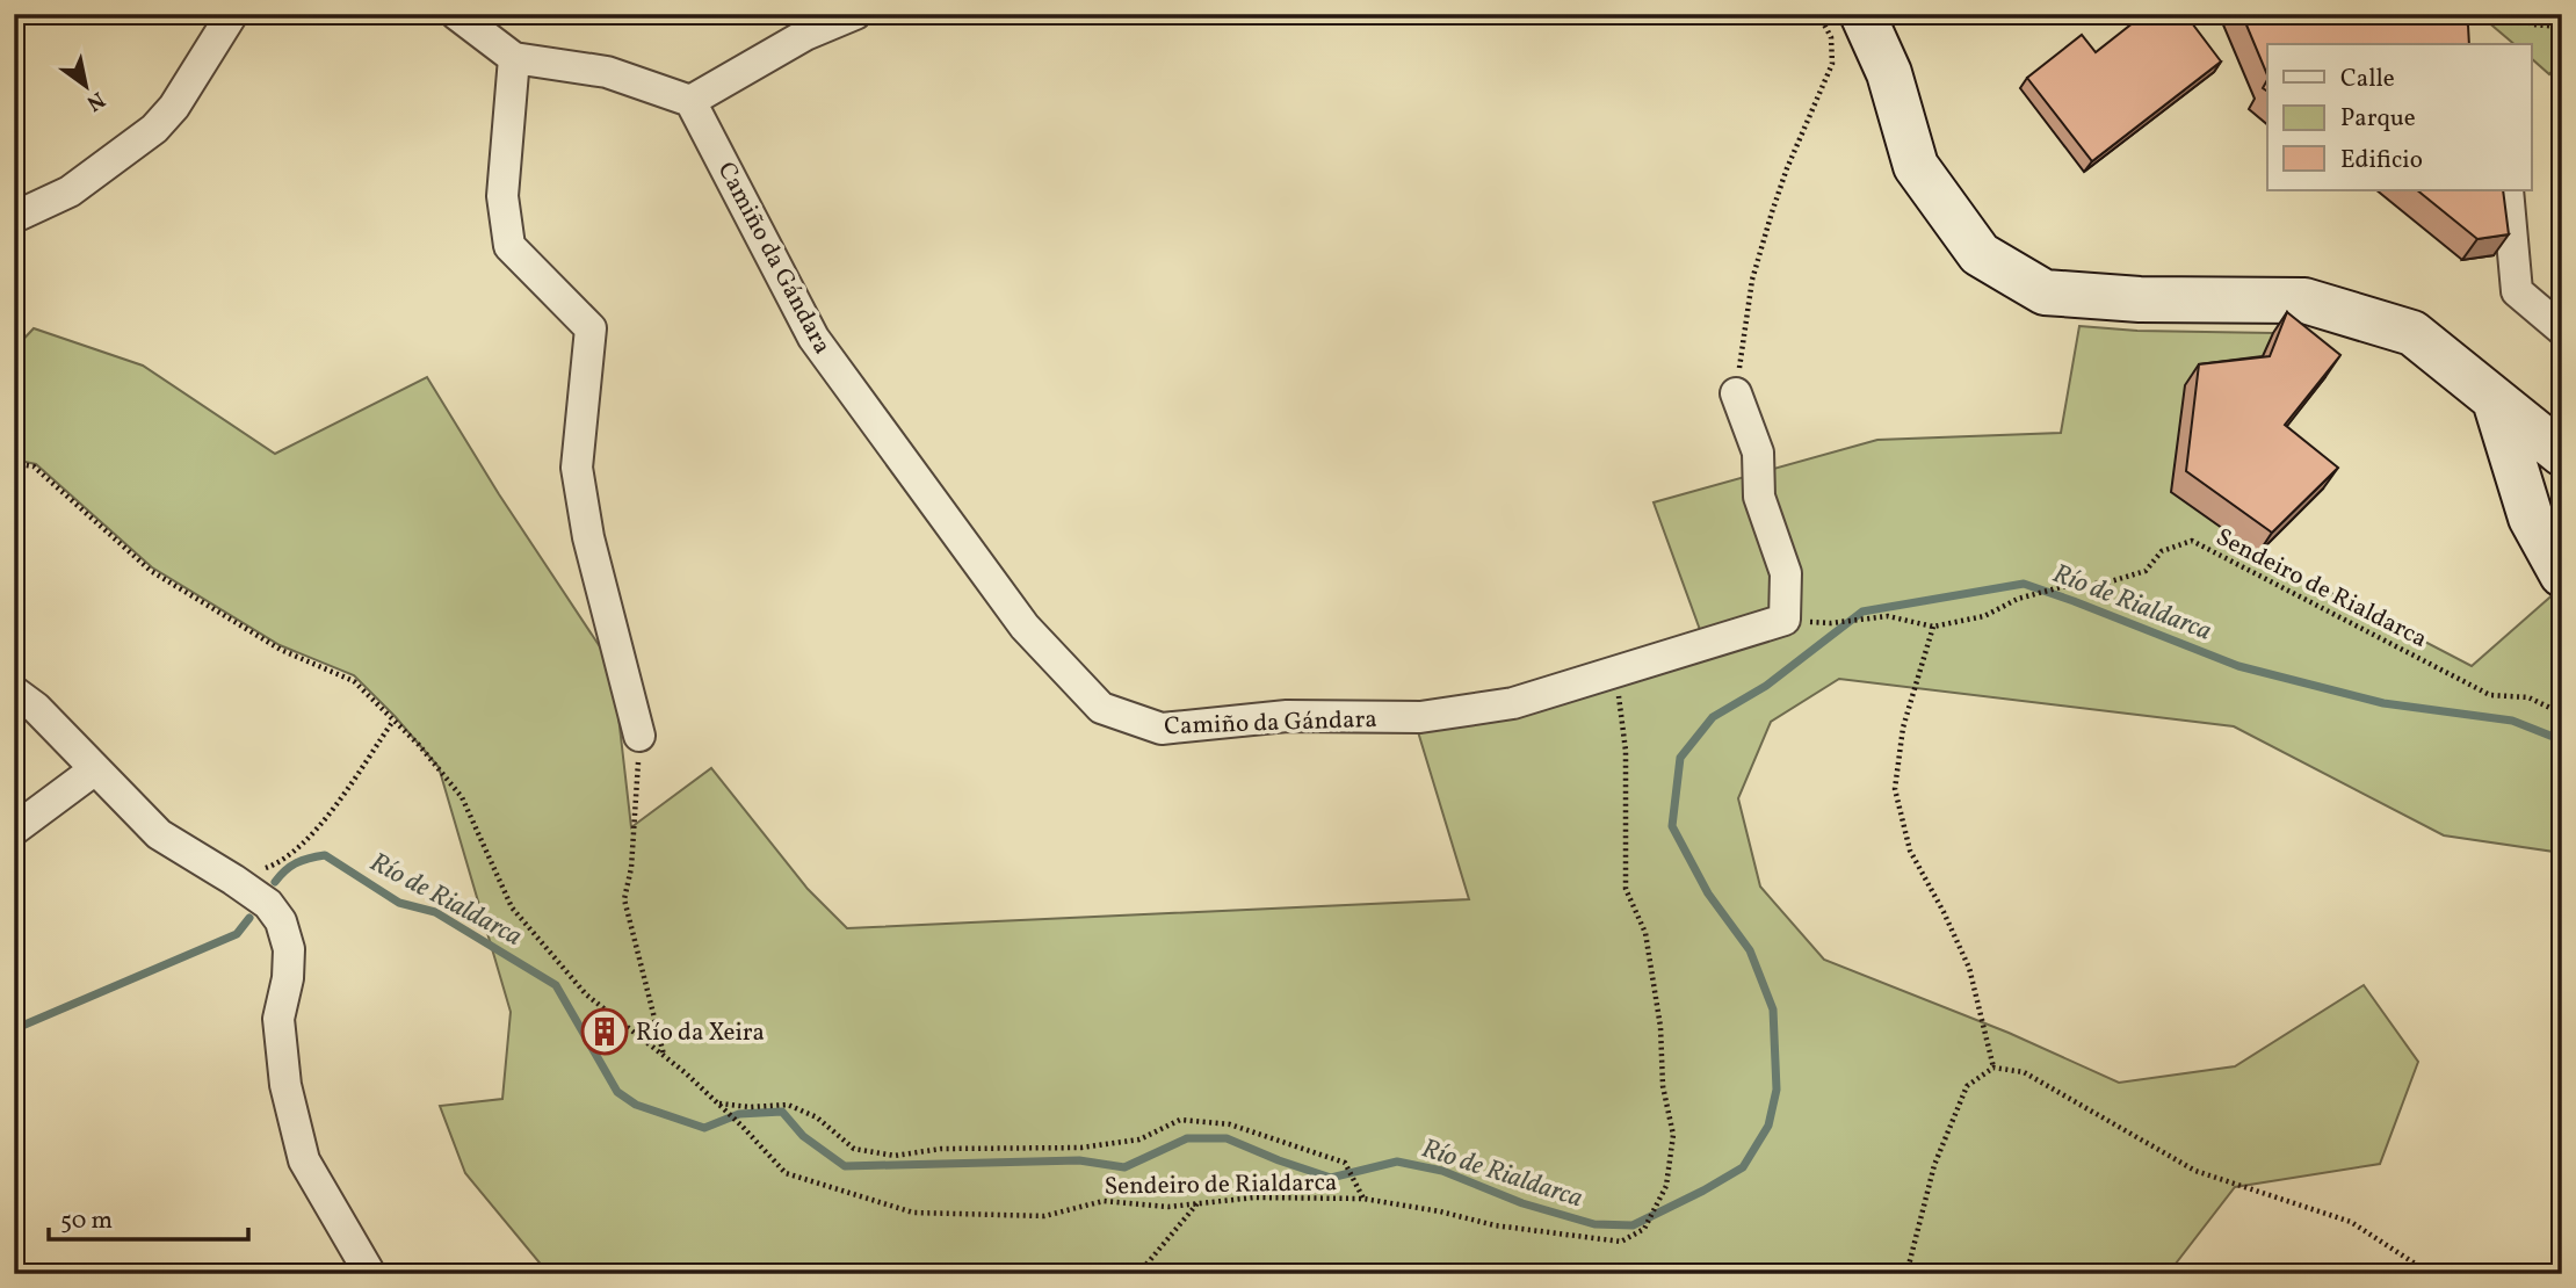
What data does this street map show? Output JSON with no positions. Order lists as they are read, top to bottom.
{
  "streets": {
    "street": ["Camiño da Gándara"],
    "path": ["Sendeiro de Rialdarca"]
  },
  "crossings": [
    ["Camiño da Gándara", "Sendeiro de Rialdarca"]
  ],
  "water": ["Río de Rialdarca"],
  "places": {
    "building": ["Río da Xeira"]
  },
  "legend": ["Calle", "Parque", "Edificio"],
  "scale_bar": "50 m",
  "north": "bottom right"
}
